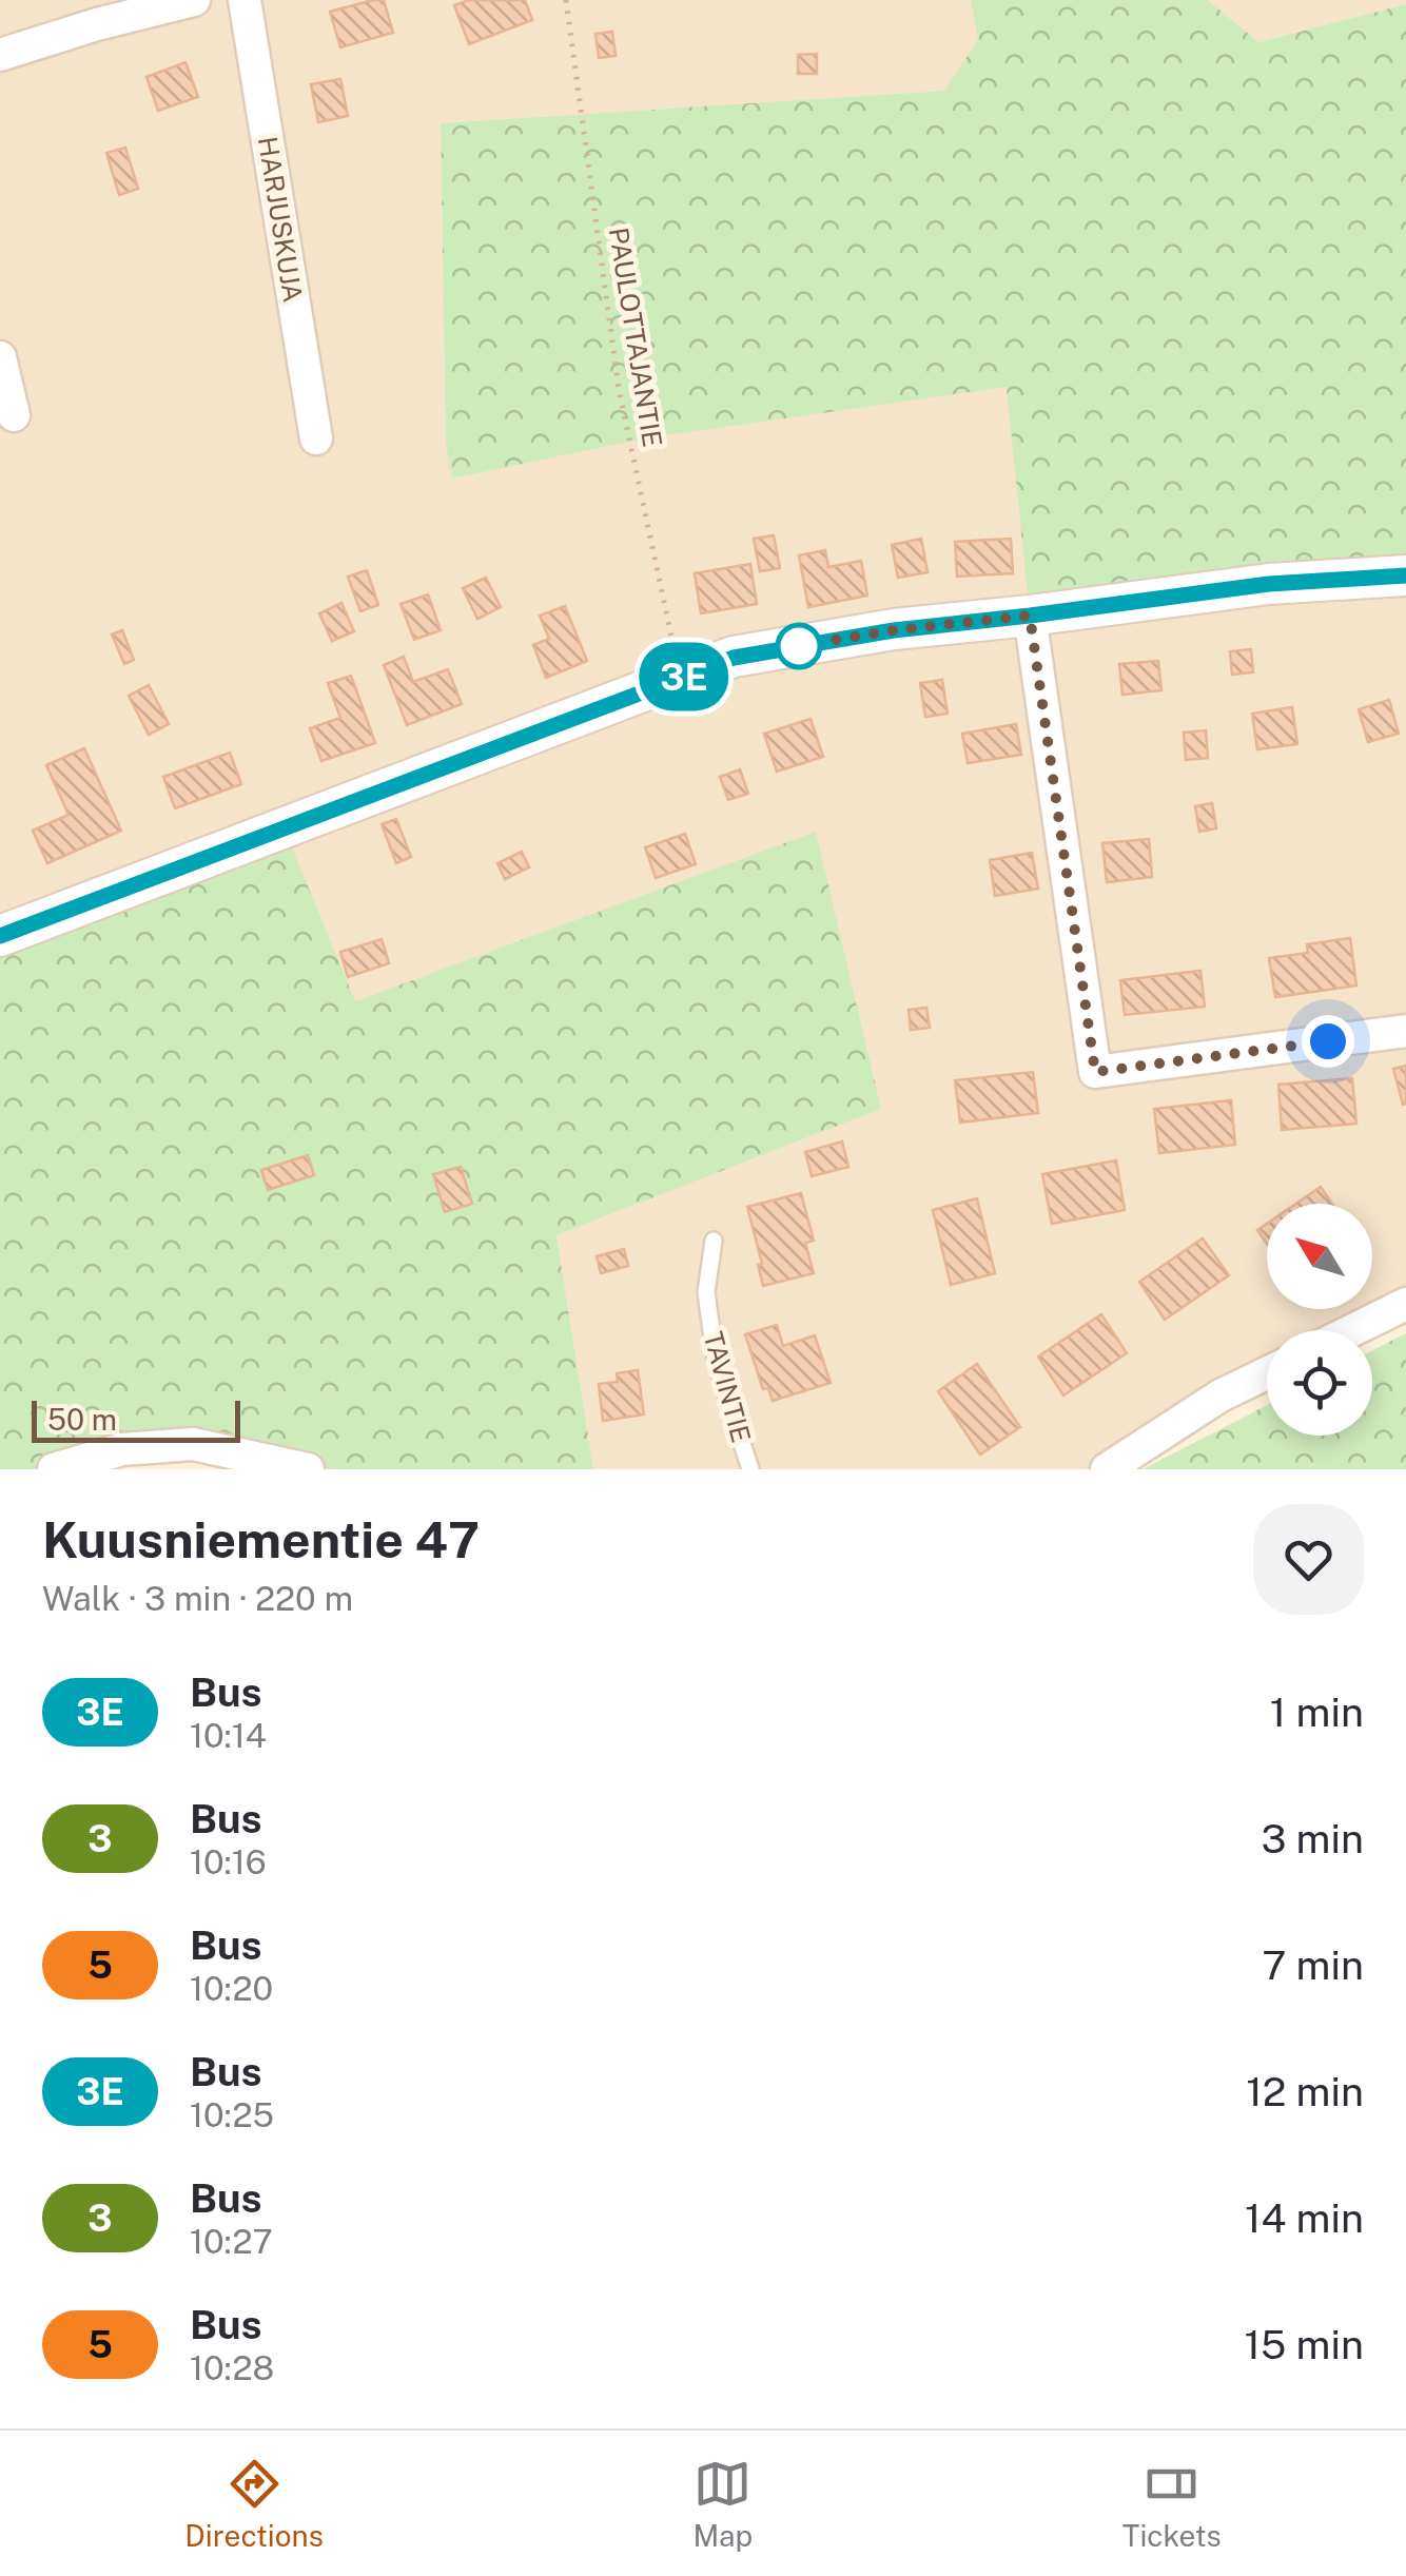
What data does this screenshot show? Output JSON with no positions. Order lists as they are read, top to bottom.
{
  "streets": {
    "street": ["HARJUSKUJA"],
    "lane": ["TAVINTIE"],
    "path": ["PAULOTTAJANTIE"]
  },
  "lines": ["bus line 3E"],
  "scale_bar": "50 m",
  "north": "top left",
  "page": {
    "on_map": "3E",
    "scale": "50 m",
    "heading": ["Kuusniementie 47", "Walk · 3 min · 220 m"],
    "list": [
      {
        "mark": "3E",
        "name": "Bus",
        "note": "10:14",
        "value": "1 min"
      },
      {
        "mark": "3",
        "name": "Bus",
        "note": "10:16",
        "value": "3 min"
      },
      {
        "mark": "5",
        "name": "Bus",
        "note": "10:20",
        "value": "7 min"
      },
      {
        "mark": "3E",
        "name": "Bus",
        "note": "10:25",
        "value": "12 min"
      },
      {
        "mark": "3",
        "name": "Bus",
        "note": "10:27",
        "value": "14 min"
      },
      {
        "mark": "5",
        "name": "Bus",
        "note": "10:28",
        "value": "15 min"
      }
    ],
    "tabs": ["Directions", "Map", "Tickets"]
  }
}
